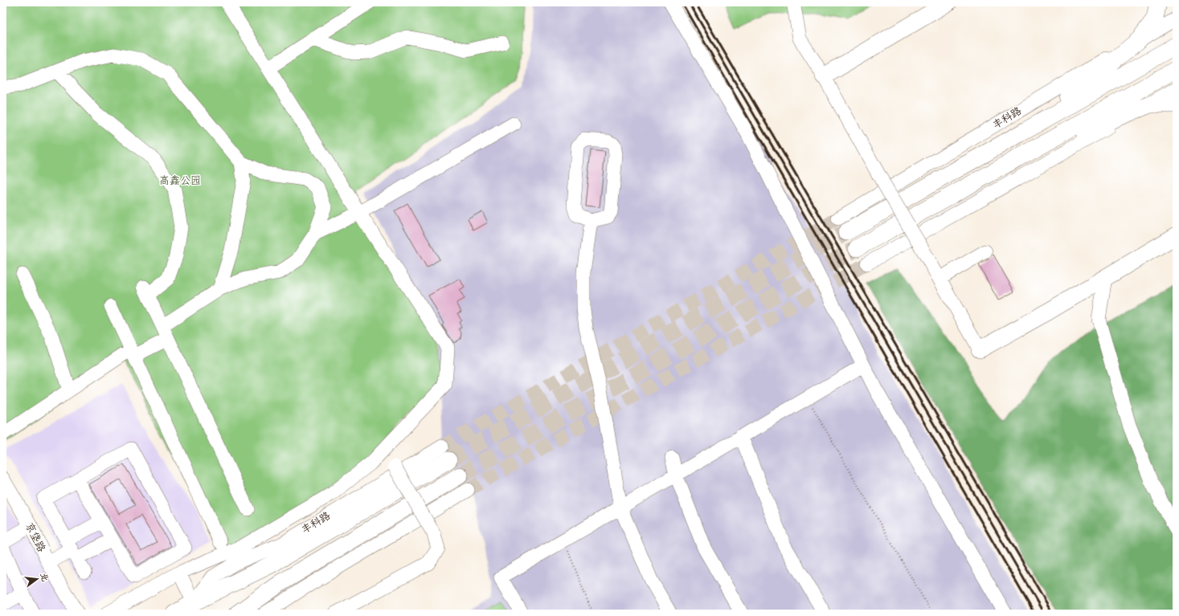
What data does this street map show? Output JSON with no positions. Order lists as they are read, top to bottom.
{
  "streets": {
    "main road": ["丰科路"],
    "street": ["京垡路"]
  },
  "parks": ["高鑫公园"],
  "north": "right"
}
